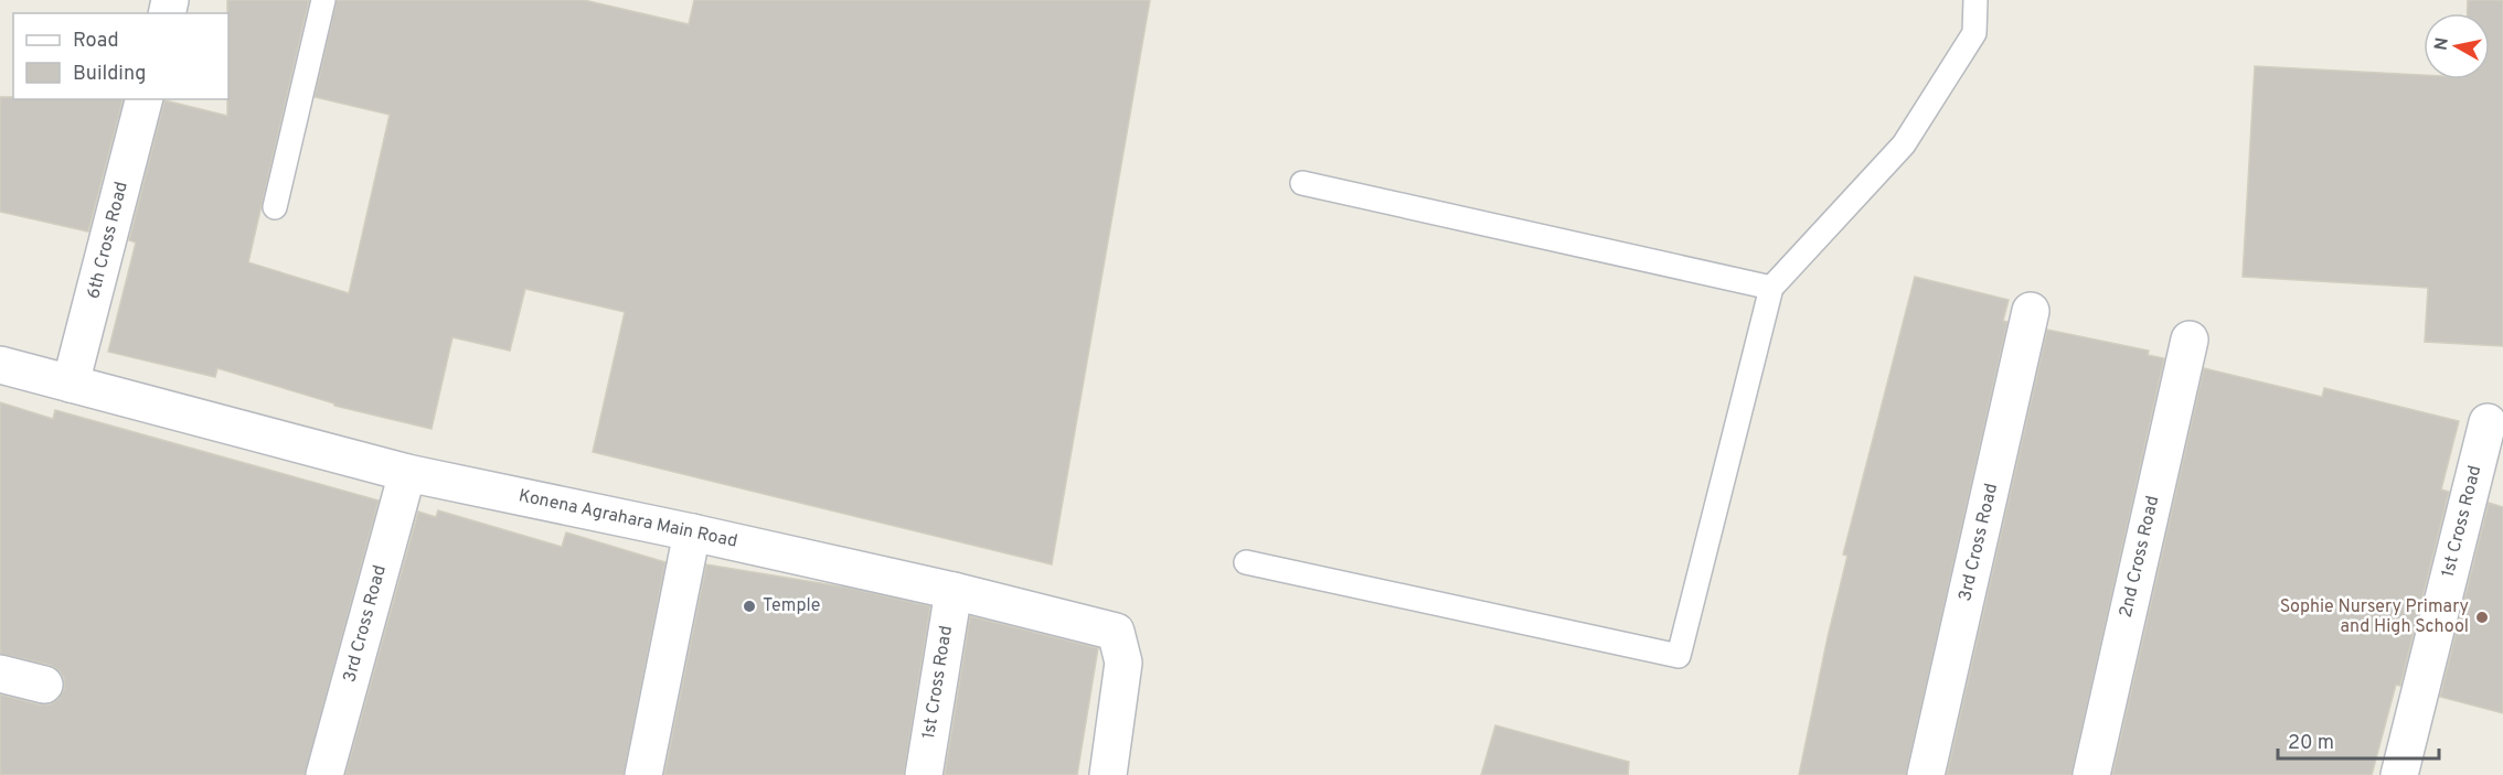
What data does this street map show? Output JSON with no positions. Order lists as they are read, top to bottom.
{
  "streets": {
    "street": [
      "6th Cross Road",
      "Konena Agrahara Main Road",
      "1st Cross Road",
      "3rd Cross Road",
      "2nd Cross Road"
    ]
  },
  "crossings": [
    ["6th Cross Road", "Konena Agrahara Main Road"],
    ["Konena Agrahara Main Road", "1st Cross Road"],
    ["Konena Agrahara Main Road", "3rd Cross Road"]
  ],
  "places": ["Temple", "Sophie Nursery Primary and High School"],
  "legend": ["Road", "Building"],
  "scale_bar": "20 m",
  "north": "left"
}
